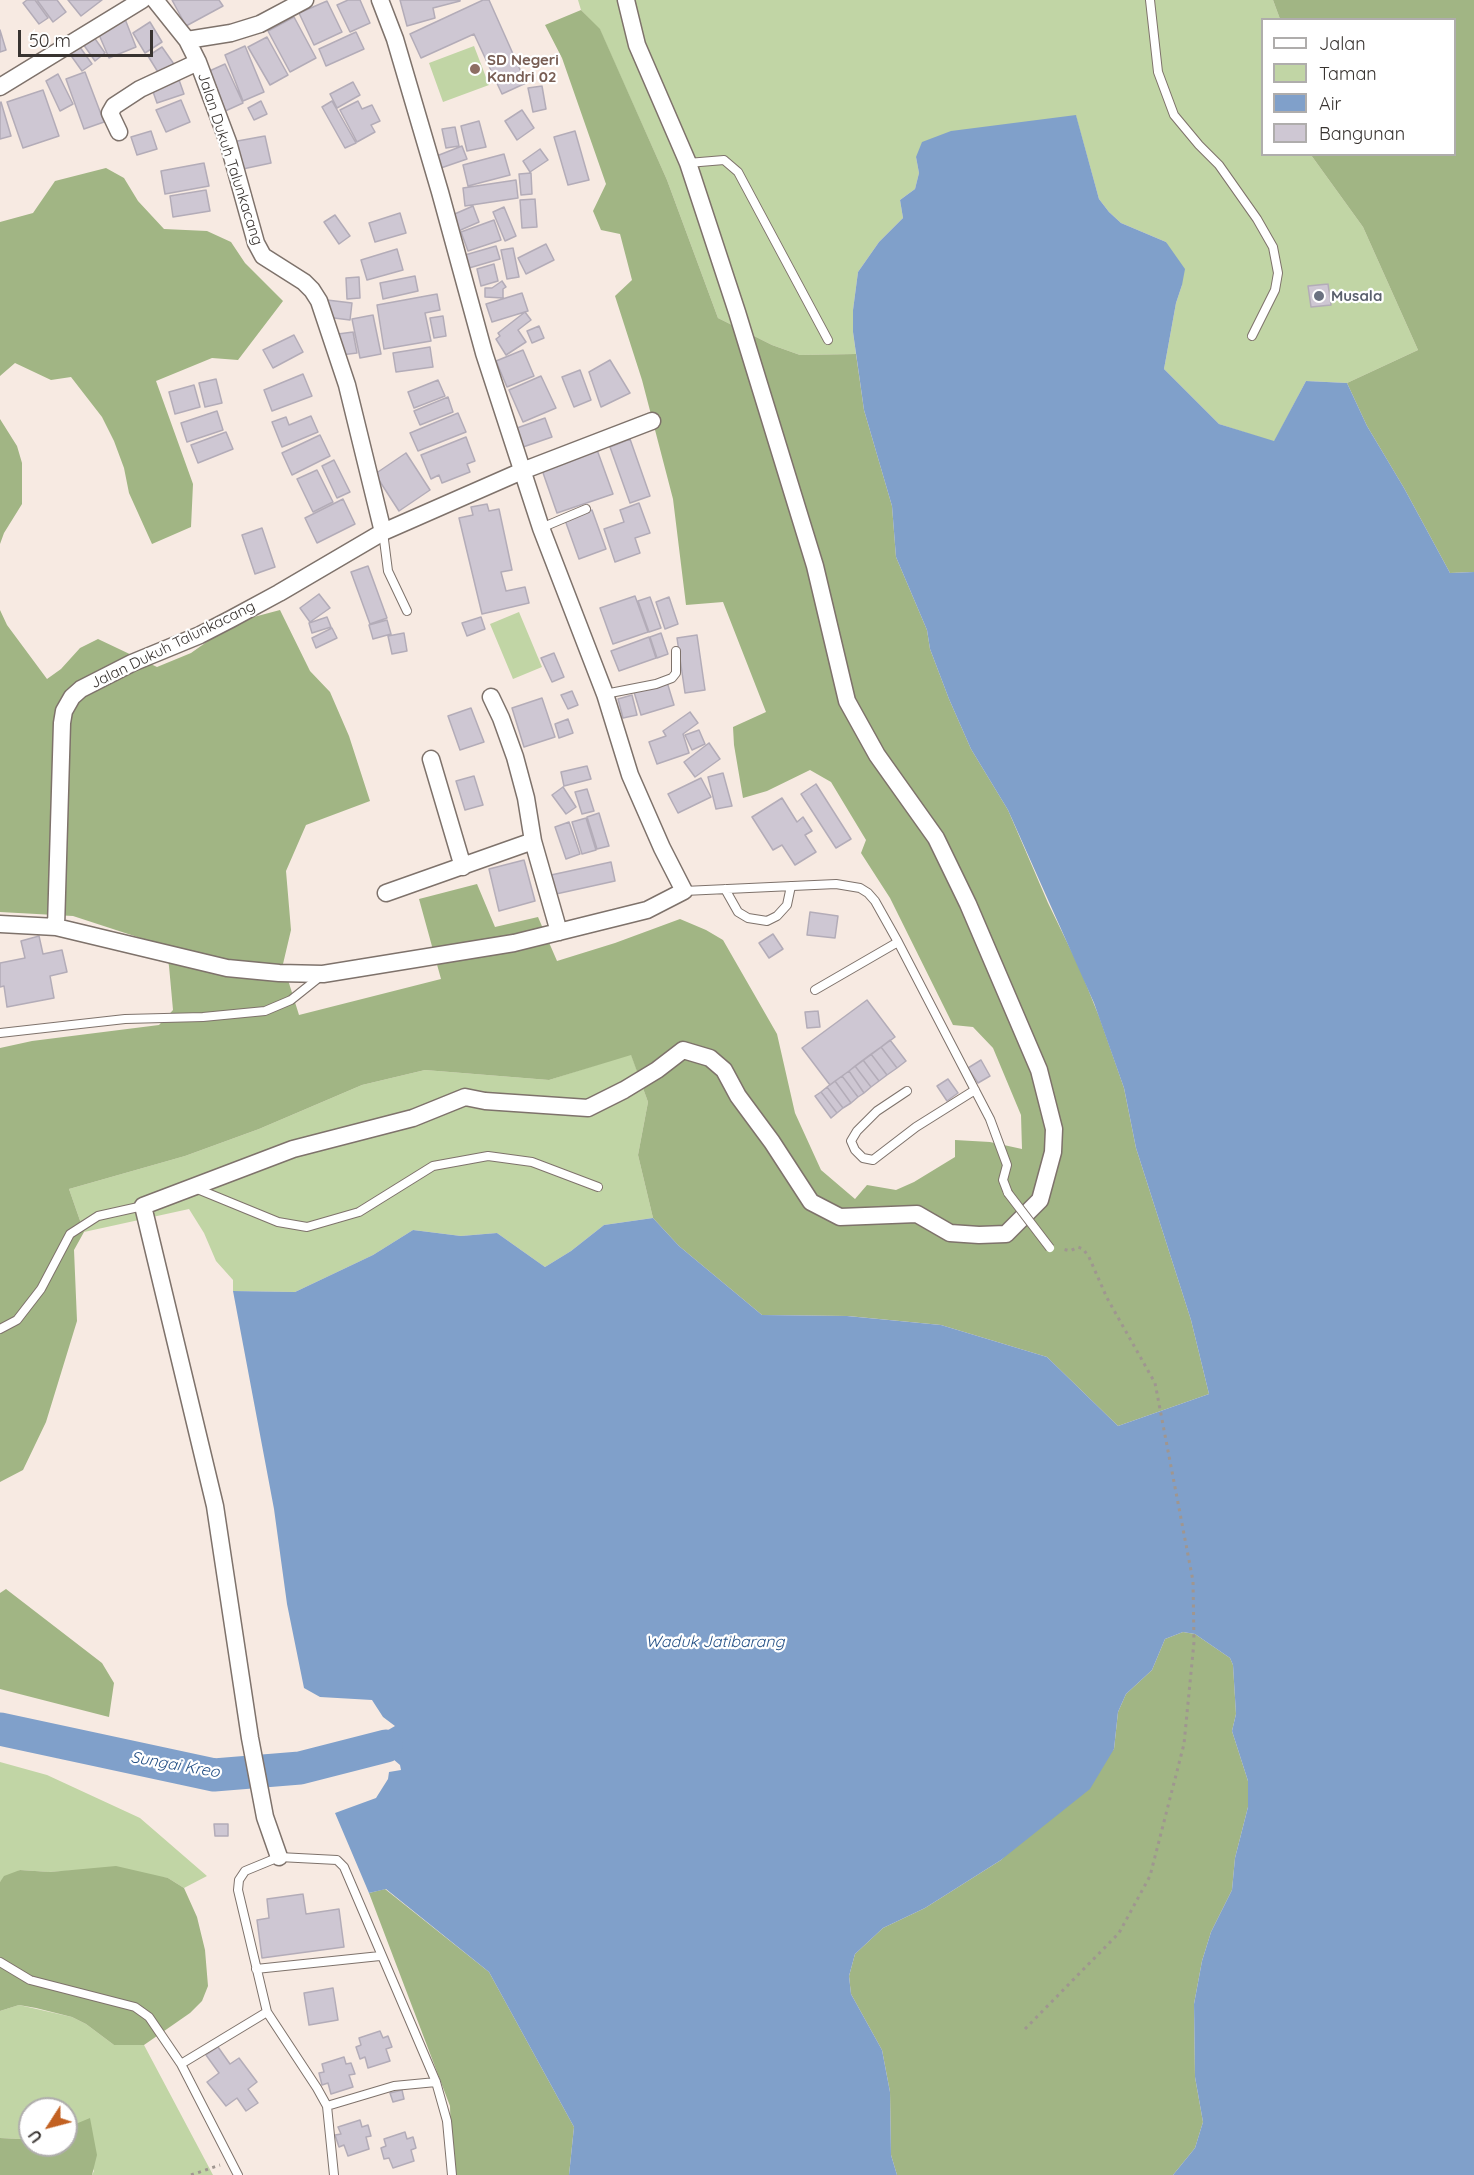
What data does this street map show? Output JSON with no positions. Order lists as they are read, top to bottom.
{
  "streets": {
    "street": ["Jalan Dukuh Talunkacang"]
  },
  "water": ["Waduk Jatibarang", "Sungai Kreo"],
  "places": ["SD Negeri Kandri 02", "Musala"],
  "legend": [
    "Jalan",
    "Taman",
    "Air",
    "Bangunan"
  ],
  "scale_bar": "50 m",
  "north": "bottom left"
}
